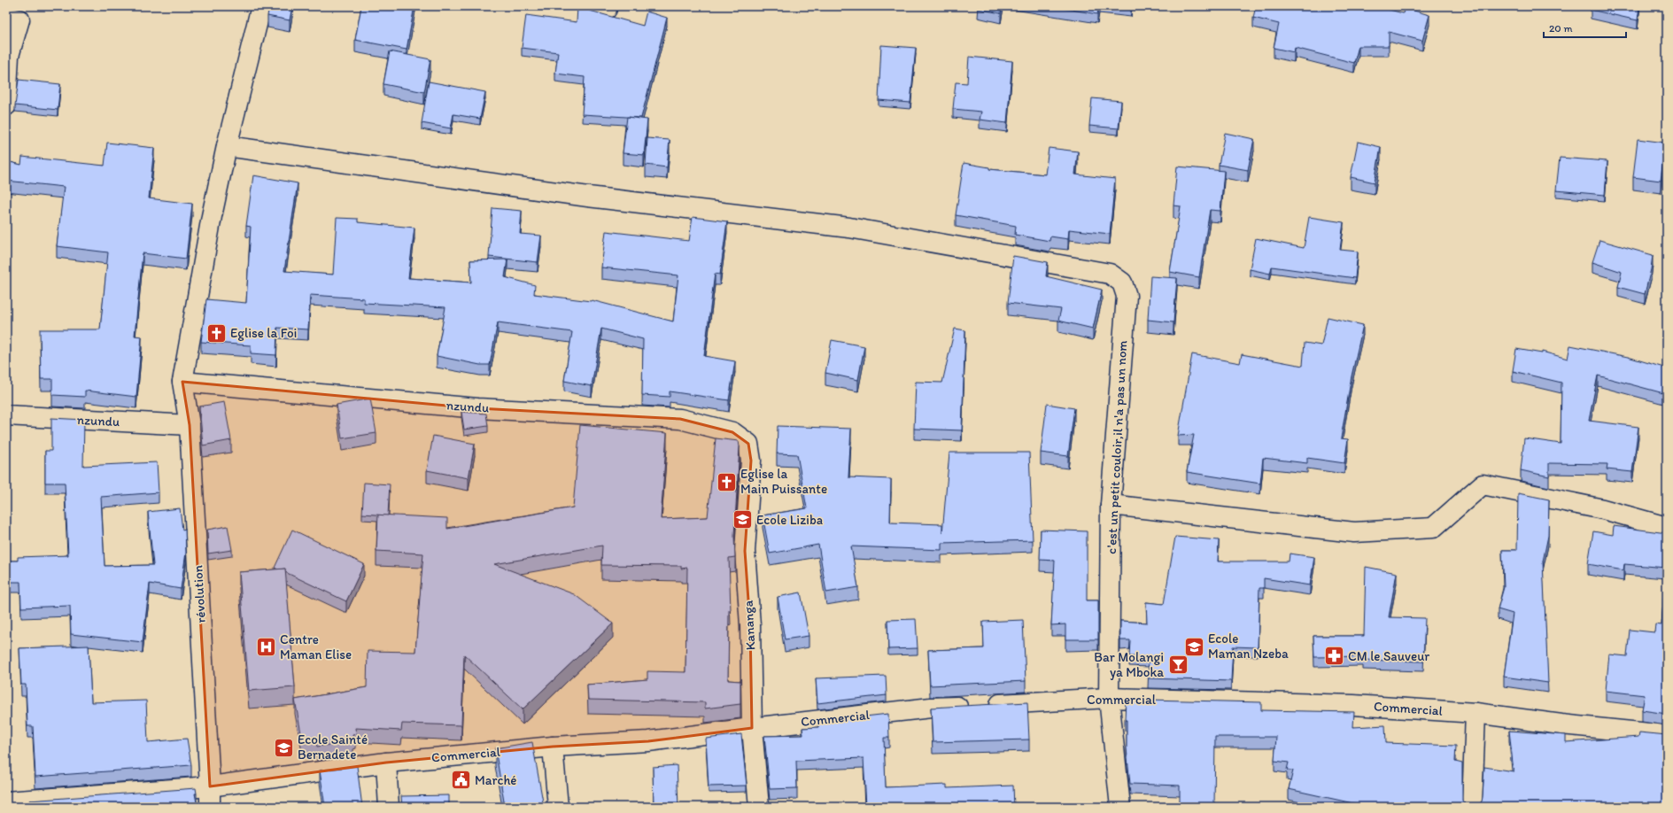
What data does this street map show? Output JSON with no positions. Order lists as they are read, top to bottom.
{
  "streets": {
    "street": [
      "nzundu",
      "c'est un petit couloir,il n'a pas un nom",
      "révolution",
      "Kananga",
      "Commercial"
    ]
  },
  "crossings": [
    ["nzundu", "révolution"],
    ["nzundu", "Kananga"],
    ["c'est un petit couloir,il n'a pas un nom", "révolution"],
    ["c'est un petit couloir,il n'a pas un nom", "Commercial"],
    ["révolution", "Commercial"],
    ["Kananga", "Commercial"]
  ],
  "places": {
    "church": ["Eglise la Foi", "Eglise la Main Puissante"],
    "school or university": ["Ecole Liziba", "Ecole Maman Nzeba", "Ecole Sainté Bernadete"],
    "hospital": ["Centre Maman Elise"],
    "pharmacy": ["CM le Sauveur"],
    "bar": ["Bar Molangi ya Mboka"],
    "public building": ["Marché"]
  },
  "scale_bar": "20 m"
}
